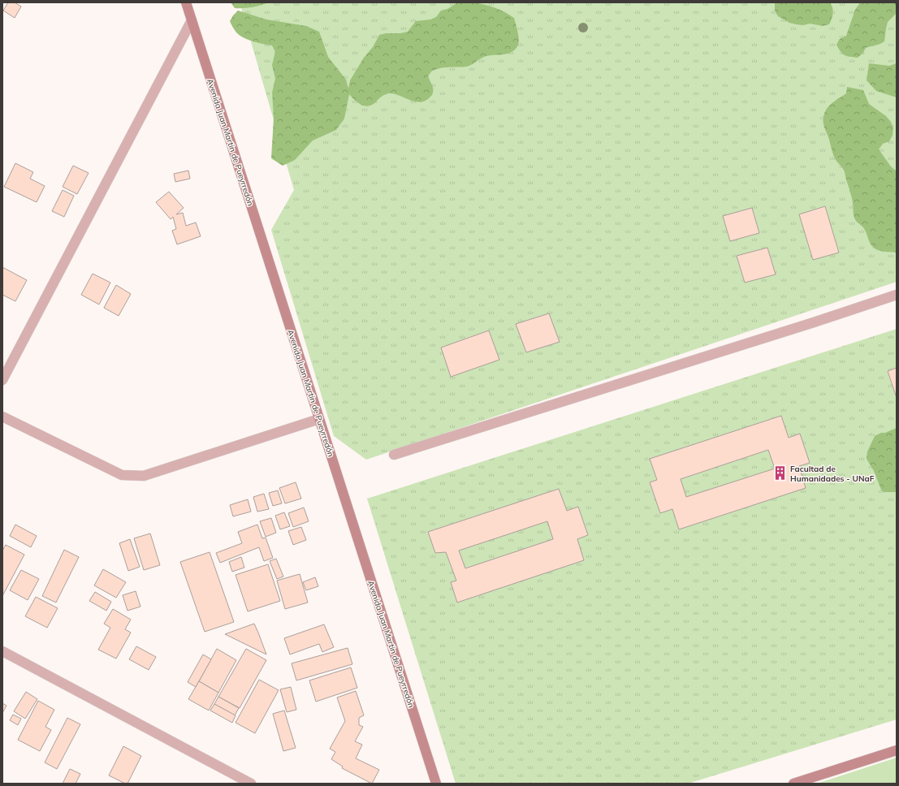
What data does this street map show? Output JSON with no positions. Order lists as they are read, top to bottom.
{
  "streets": {
    "main road": ["Avenida Juan Martin de Pueyrredón"]
  },
  "places": {
    "building": ["Facultad de Humanidades - UNaF"]
  }
}
